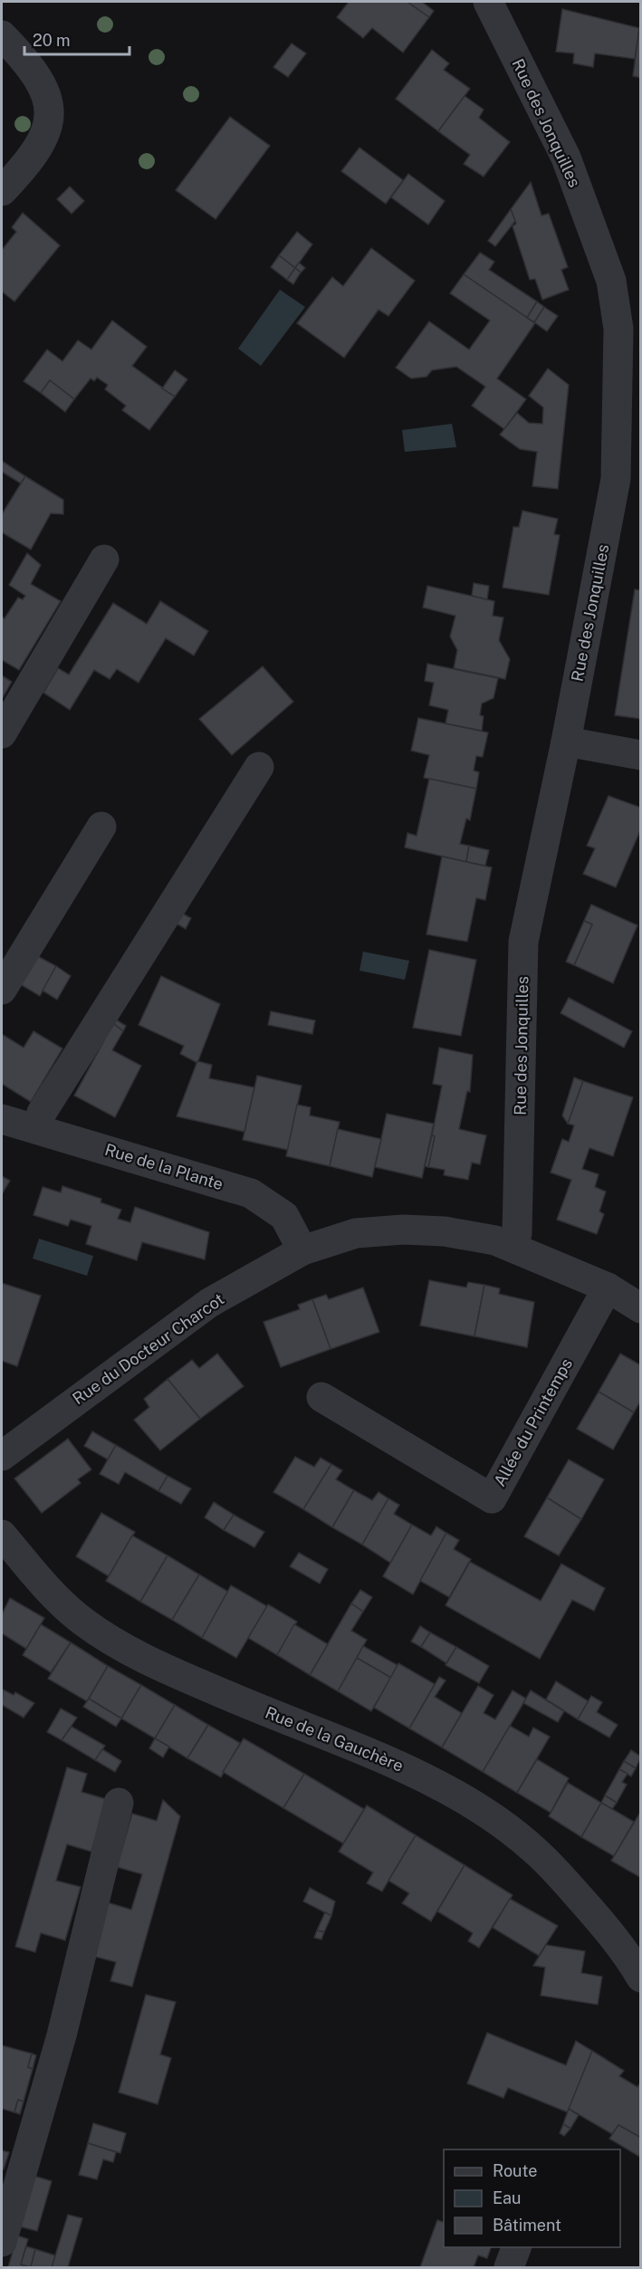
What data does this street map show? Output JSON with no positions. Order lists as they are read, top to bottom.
{
  "streets": {
    "street": [
      "Rue des Jonquilles",
      "Rue de la Plante",
      "Rue du Docteur Charcot",
      "Allée du Printemps",
      "Rue de la Gauchère"
    ]
  },
  "crossings": [
    ["Rue des Jonquilles", "Rue du Docteur Charcot"],
    ["Rue de la Plante", "Rue du Docteur Charcot"],
    ["Rue du Docteur Charcot", "Allée du Printemps"]
  ],
  "legend": ["Route", "Eau", "Bâtiment"],
  "scale_bar": "20 m"
}
